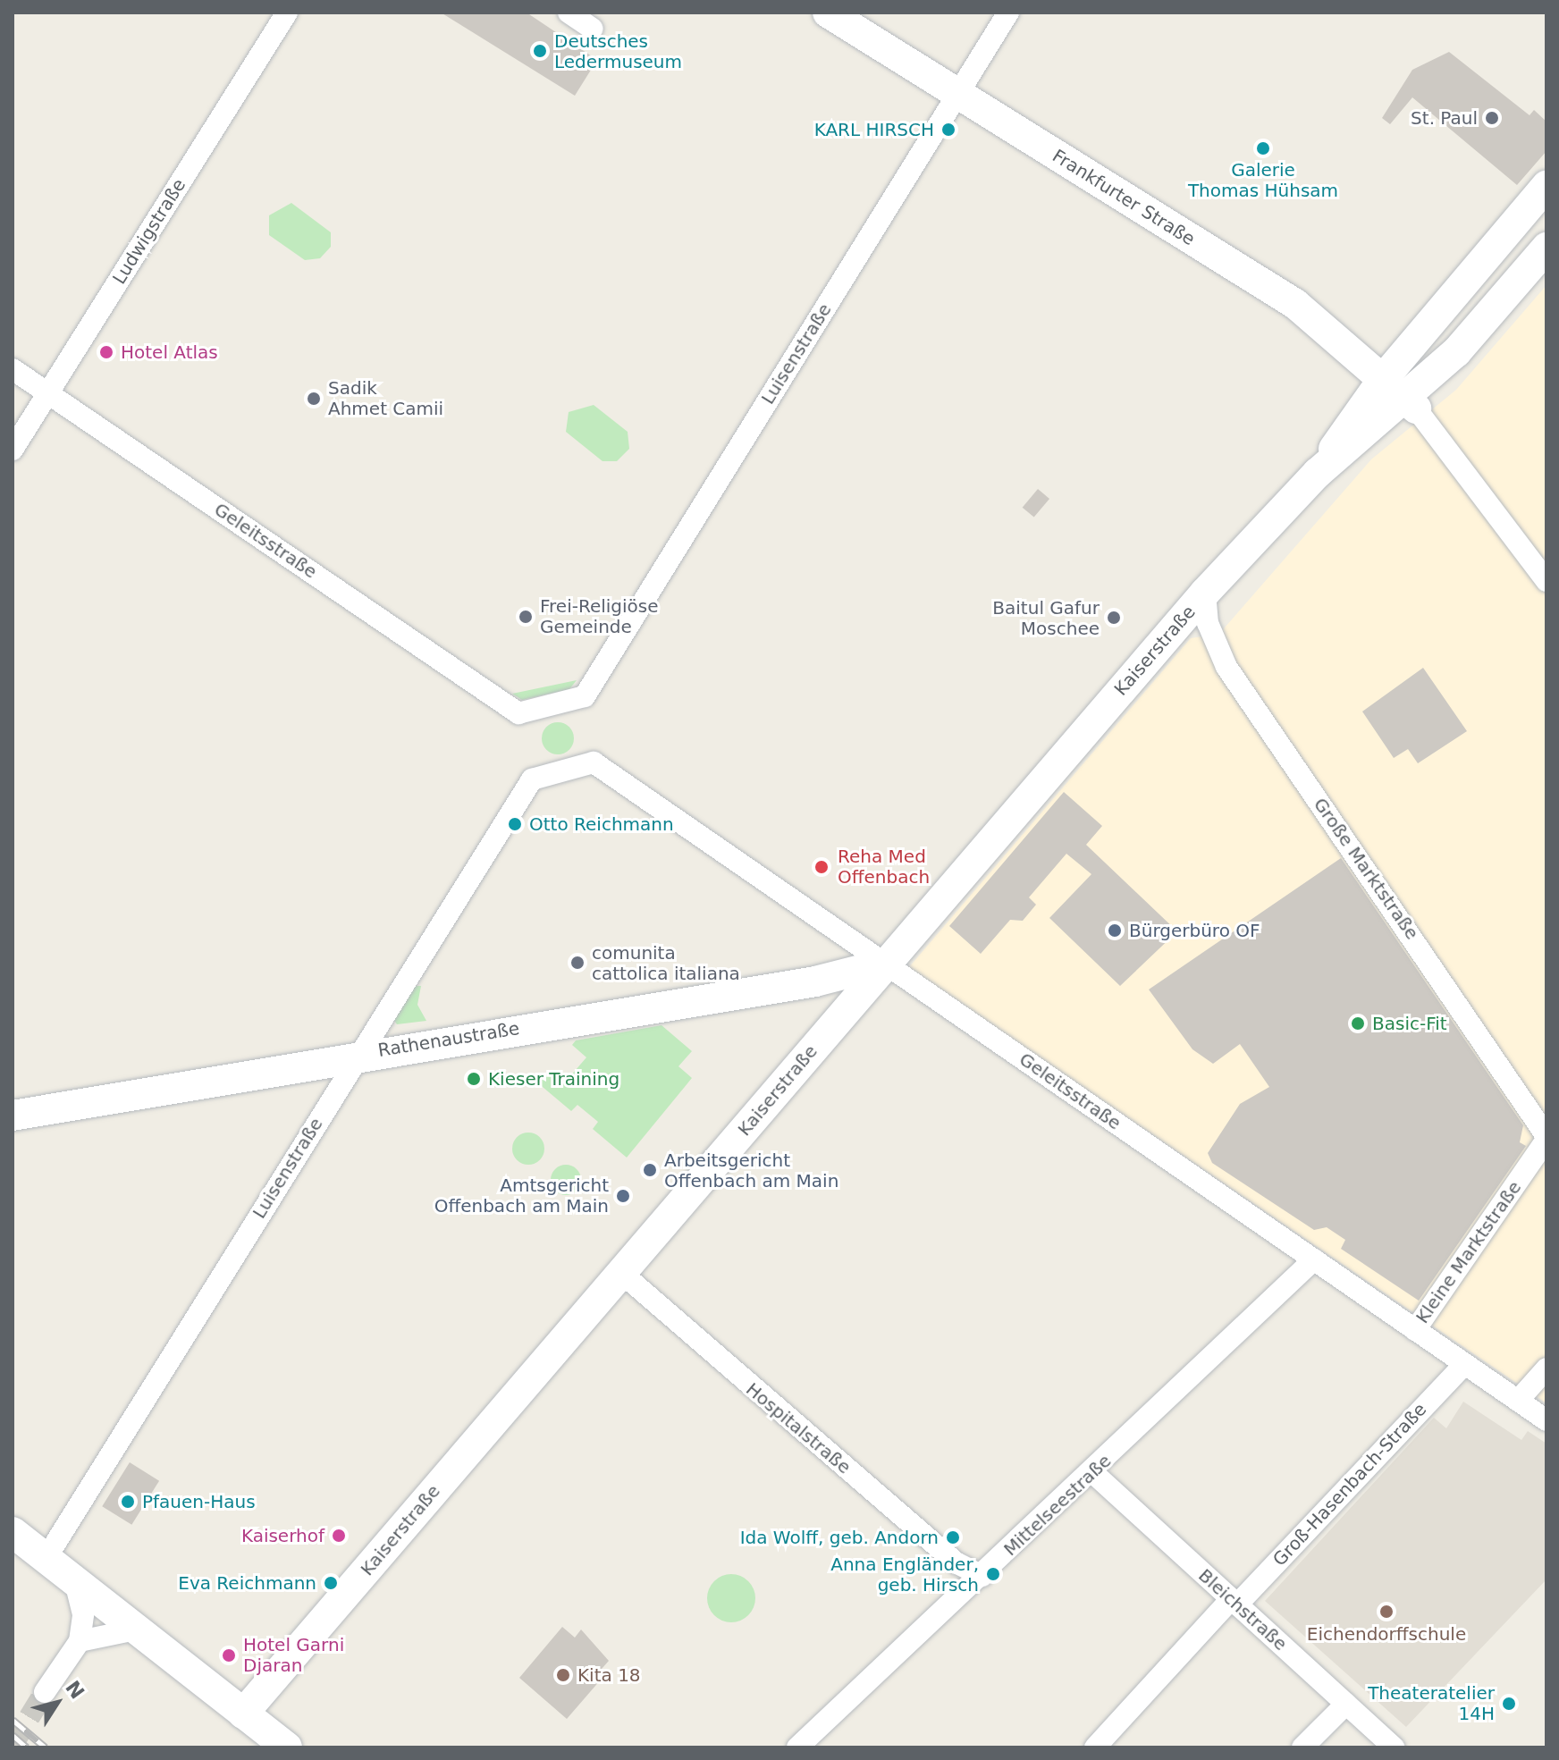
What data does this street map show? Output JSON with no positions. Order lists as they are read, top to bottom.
{
  "streets": {
    "main road": ["Frankfurter Straße", "Kaiserstraße", "Rathenaustraße"],
    "street": [
      "Ludwigstraße",
      "Luisenstraße",
      "Geleitsstraße",
      "Große Marktstraße",
      "Kleine Marktstraße",
      "Hospitalstraße",
      "Groß-Hasenbach-Straße",
      "Mittelseestraße",
      "Bleichstraße"
    ]
  },
  "crossings": [
    ["Frankfurter Straße", "Luisenstraße"],
    ["Frankfurter Straße", "Kaiserstraße"],
    ["Ludwigstraße", "Geleitsstraße"],
    ["Luisenstraße", "Geleitsstraße"],
    ["Luisenstraße", "Rathenaustraße"],
    ["Geleitsstraße", "Kaiserstraße"],
    ["Geleitsstraße", "Rathenaustraße"],
    ["Geleitsstraße", "Kleine Marktstraße"],
    ["Geleitsstraße", "Groß-Hasenbach-Straße"],
    ["Geleitsstraße", "Mittelseestraße"],
    ["Kaiserstraße", "Große Marktstraße"],
    ["Kaiserstraße", "Rathenaustraße"],
    ["Kaiserstraße", "Hospitalstraße"],
    ["Große Marktstraße", "Kleine Marktstraße"],
    ["Hospitalstraße", "Mittelseestraße"],
    ["Groß-Hasenbach-Straße", "Bleichstraße"],
    ["Mittelseestraße", "Bleichstraße"]
  ],
  "places": [
    "Deutsches Ledermuseum",
    "St. Paul",
    "KARL HIRSCH",
    "Galerie Thomas Hühsam",
    "Hotel Atlas",
    "Sadik Ahmet Camii",
    "Frei-Religiöse Gemeinde",
    "Baitul Gafur Moschee",
    "Otto Reichmann",
    "Reha Med Offenbach",
    "Bürgerbüro OF",
    "comunita cattolica italiana",
    "Basic-Fit",
    "Kieser Training",
    "Arbeitsgericht Offenbach am Main",
    "Amtsgericht Offenbach am Main",
    "Pfauen-Haus",
    "Kaiserhof",
    "Ida Wolff, geb. Andorn",
    "Anna Engländer, geb. Hirsch",
    "Eva Reichmann",
    "Eichendorffschule",
    "Hotel Garni Djaran",
    "Kita 18",
    "Theateratelier 14H"
  ],
  "north": "top right"
}
